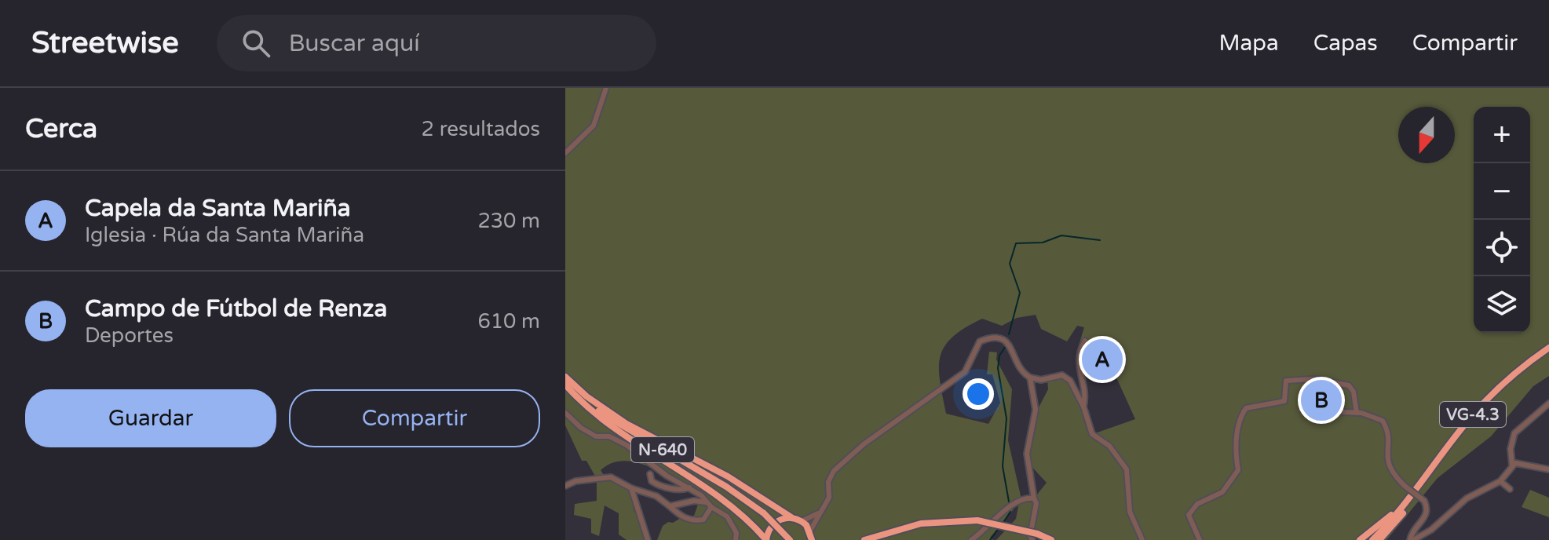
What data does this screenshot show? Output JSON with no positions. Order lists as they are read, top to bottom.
{
  "streets": {
    "highway": ["VG-4.3", "N-640"]
  },
  "north": "bottom",
  "page": {
    "header": "Streetwise",
    "search": "Buscar aquí",
    "nav": ["Mapa", "Capas", "Compartir"],
    "heading": ["Cerca", "2 resultados"],
    "map_buttons": ["+", "−"],
    "list": [
      {
        "mark": "A",
        "name": "Capela da Santa Mariña",
        "note": "Iglesia · Rúa da Santa Mariña",
        "value": "230 m"
      },
      {
        "mark": "B",
        "name": "Campo de Fútbol de Renza",
        "note": "Deportes",
        "value": "610 m"
      }
    ],
    "pins": ["A", "B"],
    "buttons": ["Guardar", "Compartir"]
  }
}
